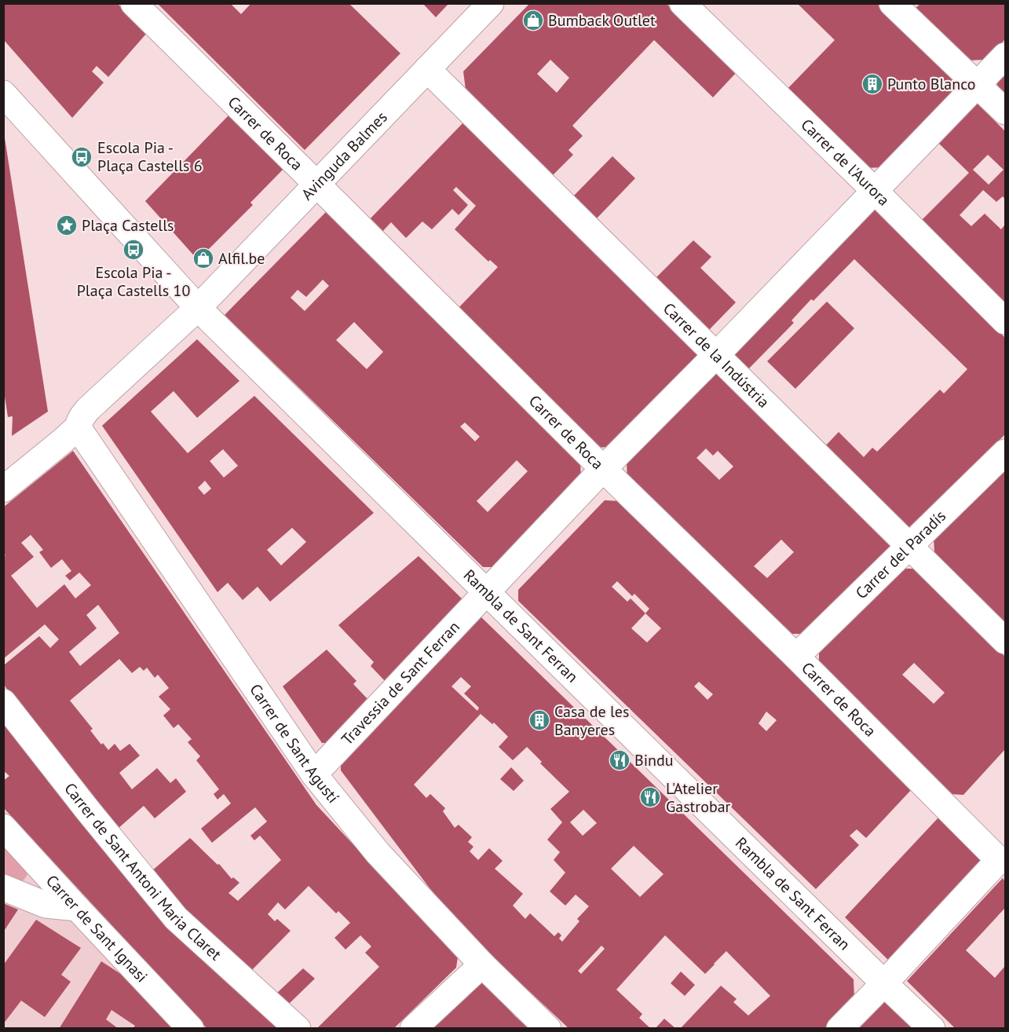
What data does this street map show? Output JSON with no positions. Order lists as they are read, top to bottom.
{
  "streets": {
    "street": [
      "Carrer de Roca",
      "Avinguda Balmes",
      "Carrer de l'Aurora",
      "Carrer de la Indústria",
      "Carrer del Paradís",
      "Rambla de Sant Ferran",
      "Travessia de Sant Ferran",
      "Carrer de Sant Agustí",
      "Carrer de Sant Antoni Maria Claret",
      "Carrer de Sant Ignasi"
    ]
  },
  "crossings": [
    ["Carrer de Roca", "Avinguda Balmes"],
    ["Carrer de Roca", "Carrer del Paradís"],
    ["Carrer de Roca", "Travessia de Sant Ferran"],
    ["Avinguda Balmes", "Carrer de la Indústria"],
    ["Avinguda Balmes", "Rambla de Sant Ferran"],
    ["Carrer de l'Aurora", "Travessia de Sant Ferran"],
    ["Carrer de la Indústria", "Carrer del Paradís"],
    ["Carrer de la Indústria", "Travessia de Sant Ferran"],
    ["Rambla de Sant Ferran", "Travessia de Sant Ferran"],
    ["Travessia de Sant Ferran", "Carrer de Sant Agustí"]
  ],
  "places": {
    "shop": ["Bumback Outlet", "Alfil.be"],
    "building": ["Punto Blanco", "Casa de les Banyeres"],
    "bus stop": ["Escola Pia - Plaça Castells 6", "Escola Pia - Plaça Castells 10"],
    "place": ["Plaça Castells"],
    "restaurant": ["Bindu", "L'Atelier Gastrobar"]
  }
}
